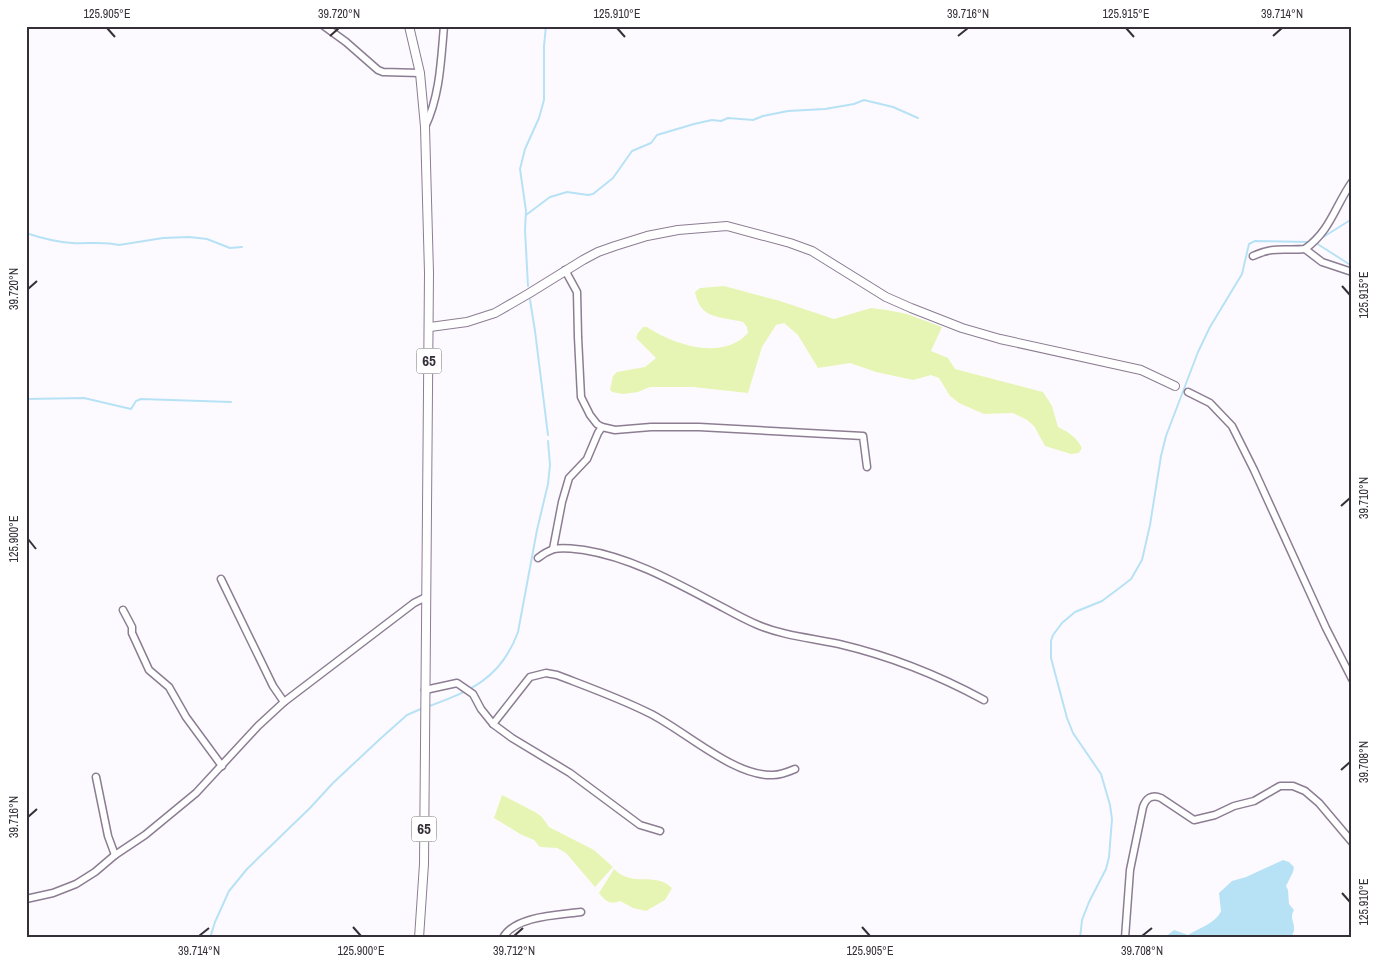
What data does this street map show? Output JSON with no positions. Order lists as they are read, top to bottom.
{
  "streets": {
    "main road": ["65"]
  },
  "coordinates": [
    "125.905°E",
    "39.720°N",
    "125.910°E",
    "39.716°N",
    "125.915°E",
    "39.714°N",
    "39.710°N",
    "125.900°E",
    "39.708°N",
    "39.712°N"
  ]
}
